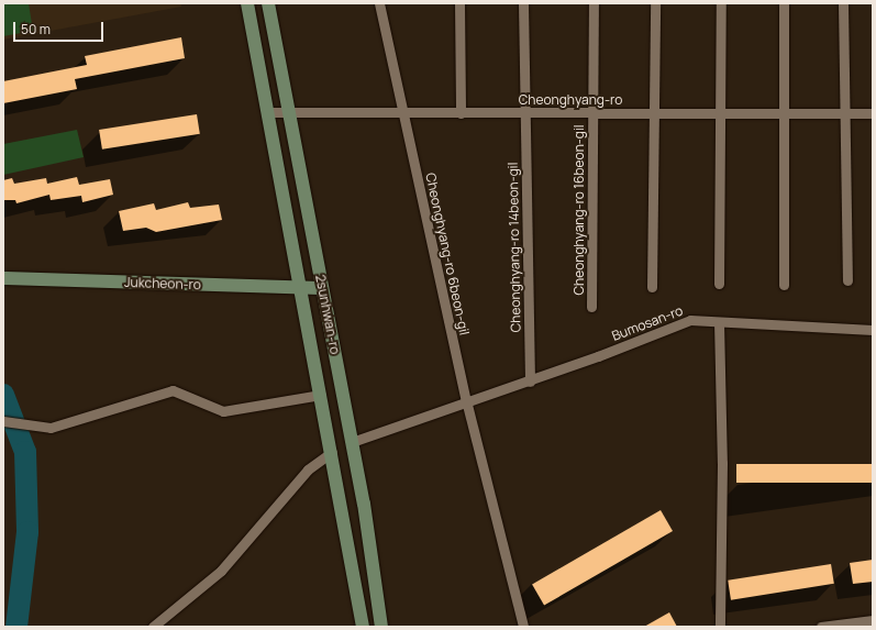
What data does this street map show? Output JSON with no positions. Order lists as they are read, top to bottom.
{
  "streets": {
    "main road": ["Jukcheon-ro", "2sunhwan-ro"],
    "street": [
      "Cheonghyang-ro",
      "Cheonghyang-ro 16beon-gil",
      "Cheonghyang-ro 14beon-gil",
      "Cheonghyang-ro 6beon-gil",
      "Bumosan-ro"
    ]
  },
  "crossings": [
    ["Cheonghyang-ro", "Cheonghyang-ro 16beon-gil"],
    ["Cheonghyang-ro", "Cheonghyang-ro 14beon-gil"],
    ["Cheonghyang-ro", "Cheonghyang-ro 6beon-gil"],
    ["Cheonghyang-ro", "2sunhwan-ro"],
    ["Cheonghyang-ro 14beon-gil", "Bumosan-ro"],
    ["Cheonghyang-ro 6beon-gil", "Bumosan-ro"],
    ["Jukcheon-ro", "2sunhwan-ro"],
    ["2sunhwan-ro", "Bumosan-ro"]
  ],
  "scale_bar": "50 m"
}
